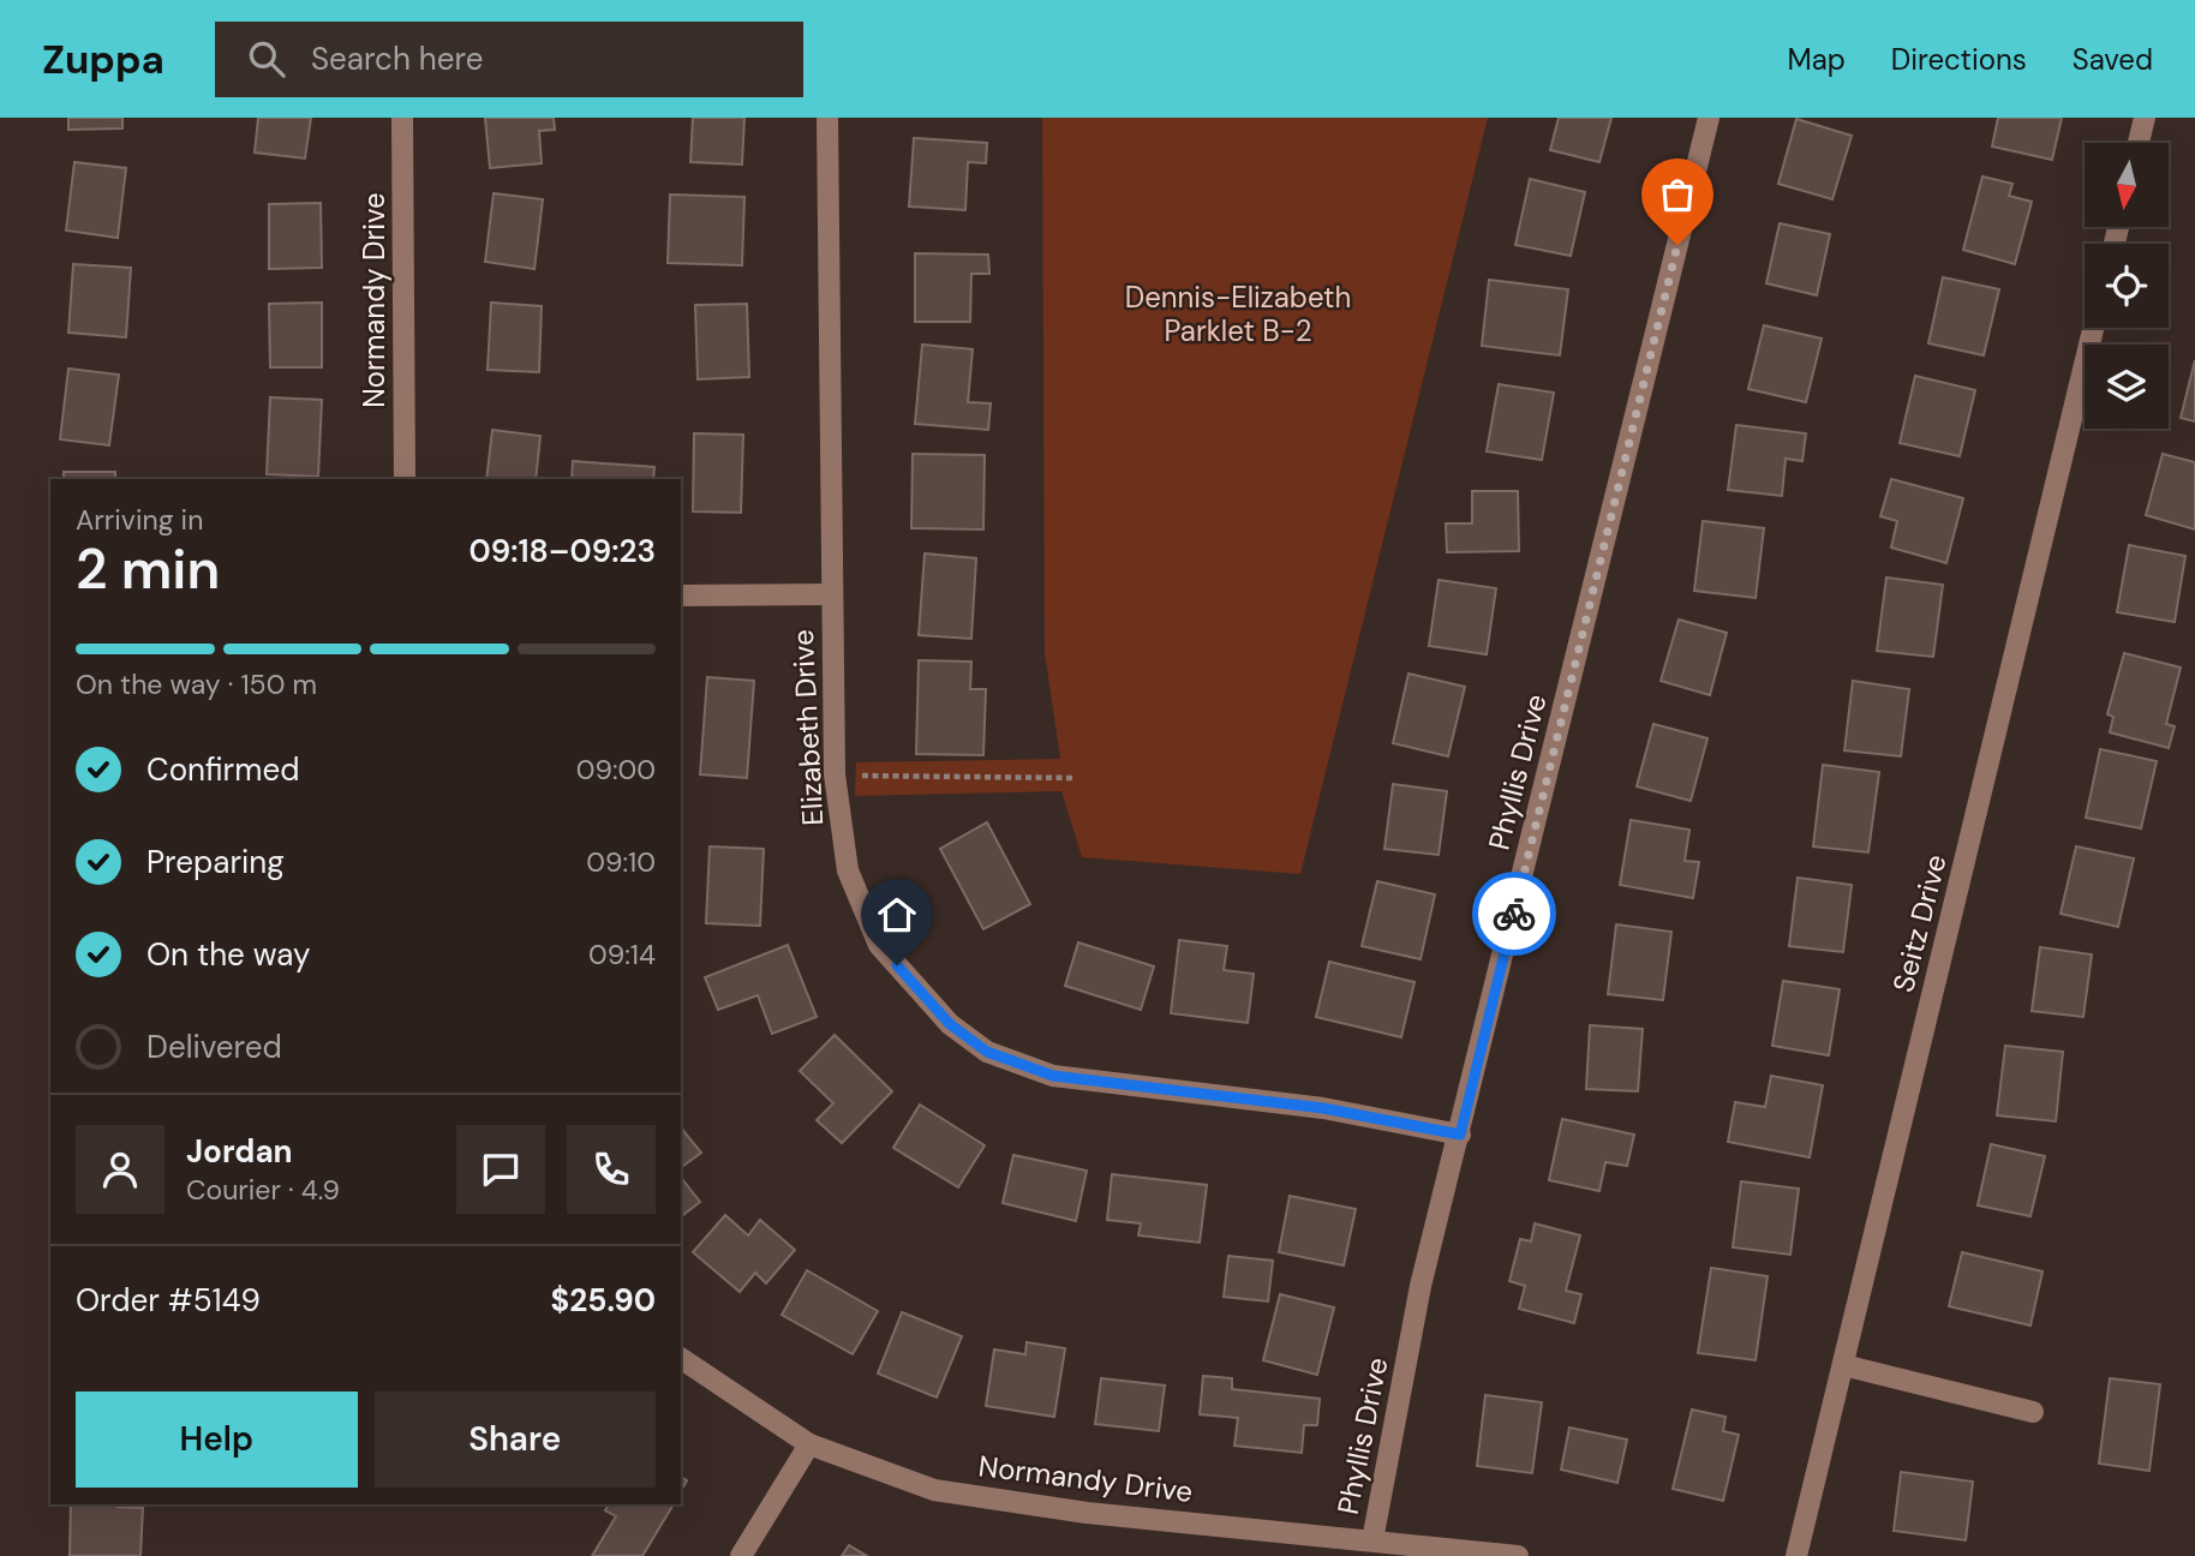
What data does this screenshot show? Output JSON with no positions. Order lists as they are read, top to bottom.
{
  "streets": {
    "street": [
      "Normandy Drive",
      "Elizabeth Drive",
      "Phyllis Drive",
      "Seitz Drive"
    ]
  },
  "crossings": [
    ["Normandy Drive", "Phyllis Drive"],
    ["Elizabeth Drive", "Phyllis Drive"]
  ],
  "parks": ["Dennis-Elizabeth Parklet B-2"],
  "north": "bottom",
  "page": {
    "header": "Zuppa",
    "search": "Search here",
    "nav": ["Map", "Directions", "Saved"],
    "heading": ["2 min", "Arriving in", "09:18–09:23"],
    "panel": [
      "Jordan",
      "Courier · 4.9",
      "Order #5149",
      "$25.90"
    ],
    "bar": "On the way · 150 m",
    "list": [
      ["Confirmed", "09:00"],
      ["Preparing", "09:10"],
      ["On the way", "09:14"],
      "Delivered"
    ],
    "buttons": ["Help", "Share"]
  }
}
